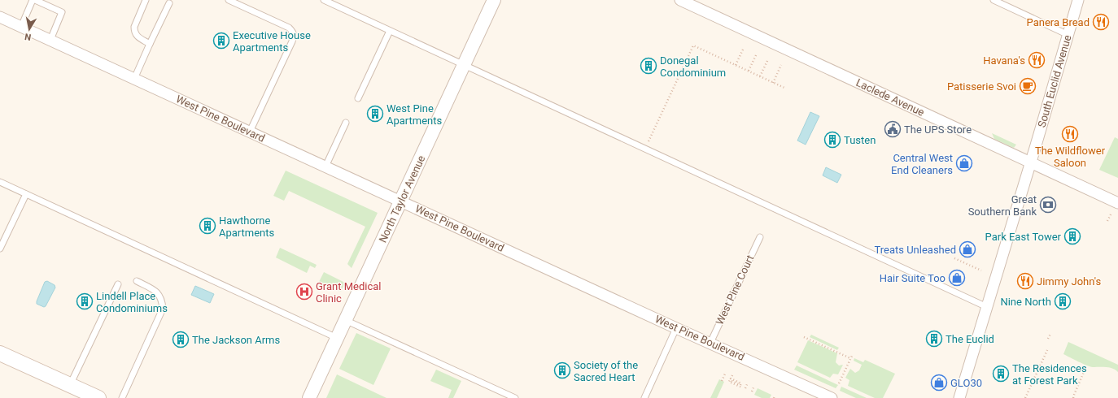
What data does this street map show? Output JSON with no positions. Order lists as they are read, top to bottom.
{
  "streets": {
    "street": [
      "South Euclid Avenue",
      "Laclede Avenue",
      "West Pine Boulevard",
      "North Taylor Avenue"
    ],
    "lane": ["West Pine Court"]
  },
  "crossings": [
    ["South Euclid Avenue", "Laclede Avenue"],
    ["West Pine Boulevard", "North Taylor Avenue"],
    ["West Pine Boulevard", "West Pine Court"]
  ],
  "places": {
    "restaurant": [
      "Panera Bread",
      "Havana's",
      "The Wildflower Saloon",
      "Jimmy John's"
    ],
    "building": [
      "Executive House Apartments",
      "Donegal Condominium",
      "West Pine Apartments",
      "Tusten",
      "Hawthorne Apartments",
      "Park East Tower",
      "Lindell Place Condominiums",
      "Nine North",
      "The Euclid",
      "The Jackson Arms",
      "Society of the Sacred Heart",
      "The Residences at Forest Park"
    ],
    "cafe": ["Patisserie Svoi"],
    "public building": ["The UPS Store"],
    "shop": [
      "Central West End Cleaners",
      "Treats Unleashed",
      "Hair Suite Too",
      "GLO30"
    ],
    "bank": ["Great Southern Bank"],
    "hospital": ["Grant Medical Clinic"]
  },
  "north": "bottom"
}
